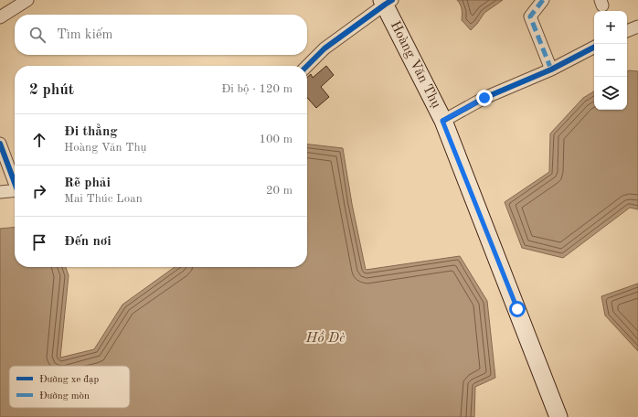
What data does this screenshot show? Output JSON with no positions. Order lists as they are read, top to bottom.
{
  "streets": {
    "main road": ["Hoàng Văn Thụ"]
  },
  "water": ["Hồ Dè"],
  "legend": ["Đường xe đạp", "Đường mòn"],
  "page": {
    "map_buttons": ["+", "−"],
    "search": "Tìm kiếm",
    "heading": ["2 phút", "Đi bộ · 120 m"],
    "list": [
      ["Đi thẳng", "Hoàng Văn Thụ", "100 m"],
      ["Rẽ phải", "Mai Thúc Loan", "20 m"],
      "Đến nơi"
    ]
  }
}
